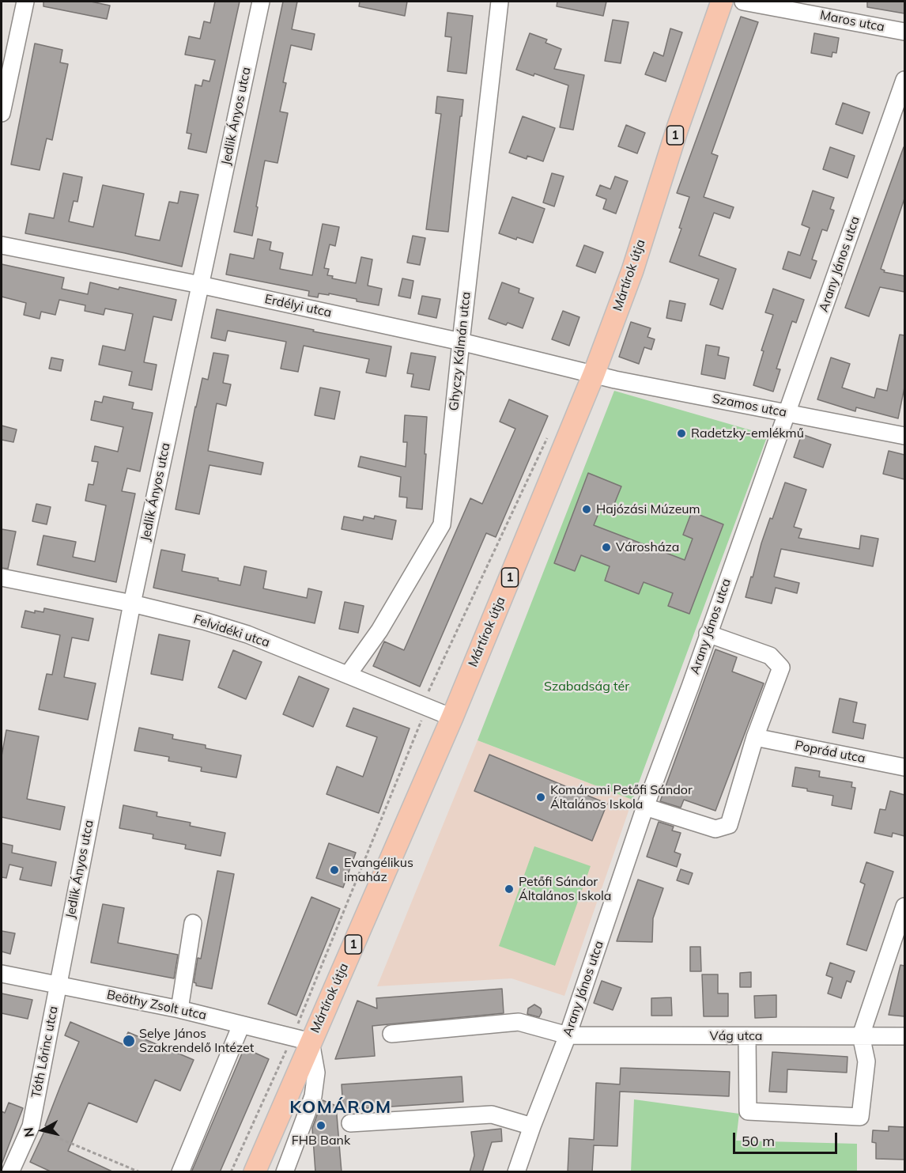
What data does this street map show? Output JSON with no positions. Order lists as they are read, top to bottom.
{
  "streets": {
    "main road": ["1", "Mártírok útja"],
    "street": [
      "Maros utca",
      "Jedlik Ányos utca",
      "Arany János utca",
      "Erdélyi utca",
      "Ghyczy Kálmán utca",
      "Szamos utca",
      "Felvidéki utca",
      "Poprád utca",
      "Beöthy Zsolt utca",
      "Vág utca",
      "Tóth Lőrinc utca"
    ]
  },
  "crossings": [
    ["Jedlik Ányos utca", "Erdélyi utca"],
    ["Jedlik Ányos utca", "Felvidéki utca"],
    ["Jedlik Ányos utca", "Beöthy Zsolt utca"],
    ["Jedlik Ányos utca", "Tóth Lőrinc utca"],
    ["Arany János utca", "Szamos utca"],
    ["Arany János utca", "Vág utca"],
    ["Mártírok útja", "Erdélyi utca"],
    ["Mártírok útja", "Szamos utca"],
    ["Mártírok útja", "Felvidéki utca"],
    ["Mártírok útja", "Beöthy Zsolt utca"],
    ["Erdélyi utca", "Ghyczy Kálmán utca"],
    ["Erdélyi utca", "Szamos utca"],
    ["Ghyczy Kálmán utca", "Felvidéki utca"],
    ["Beöthy Zsolt utca", "Tóth Lőrinc utca"]
  ],
  "districts": ["KOMÁROM"],
  "parks": ["Szabadság tér"],
  "places": [
    "Radetzky-emlékmű",
    "Hajózási Múzeum",
    "Városháza",
    "Komáromi Petőfi Sándor Általános Iskola",
    "Evangélikus imaház",
    "Petőfi Sándor Általános Iskola",
    "Selye János Szakrendelő Intézet",
    "FHB Bank"
  ],
  "scale_bar": "50 m",
  "north": "left"
}
